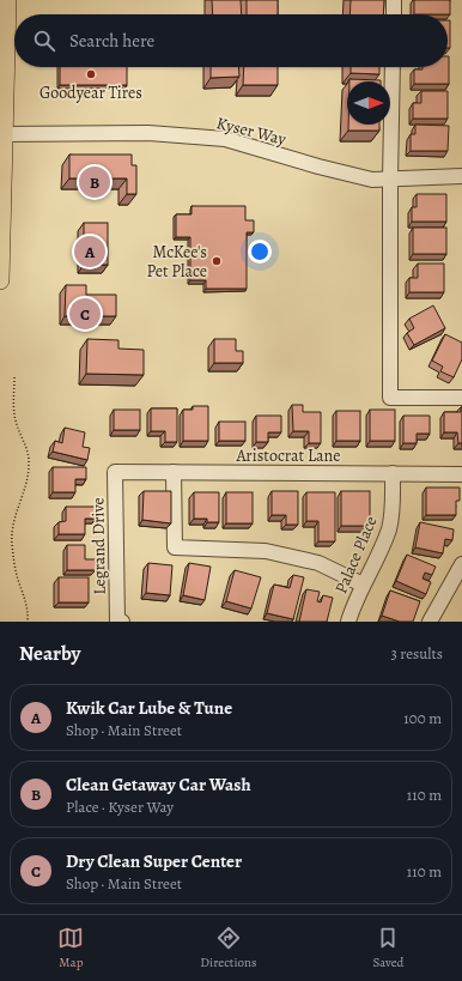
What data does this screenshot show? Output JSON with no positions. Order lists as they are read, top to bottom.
{
  "streets": {
    "street": [
      "Kyser Way",
      "Aristocrat Lane",
      "Legrand Drive",
      "Palace Place"
    ]
  },
  "crossings": [
    ["Aristocrat Lane", "Legrand Drive"],
    ["Aristocrat Lane", "Palace Place"]
  ],
  "places": ["Goodyear Tires", "McKee's Pet Place"],
  "north": "right",
  "page": {
    "search": "Search here",
    "pins": ["B", "A", "C"],
    "heading": ["Nearby", "3 results"],
    "list": [
      {
        "mark": "A",
        "name": "Kwik Car Lube & Tune",
        "note": "Shop · Main Street",
        "value": "100 m"
      },
      {
        "mark": "B",
        "name": "Clean Getaway Car Wash",
        "note": "Place · Kyser Way",
        "value": "110 m"
      },
      {
        "mark": "C",
        "name": "Dry Clean Super Center",
        "note": "Shop · Main Street",
        "value": "110 m"
      }
    ],
    "nav": ["Map", "Directions", "Saved"]
  }
}
